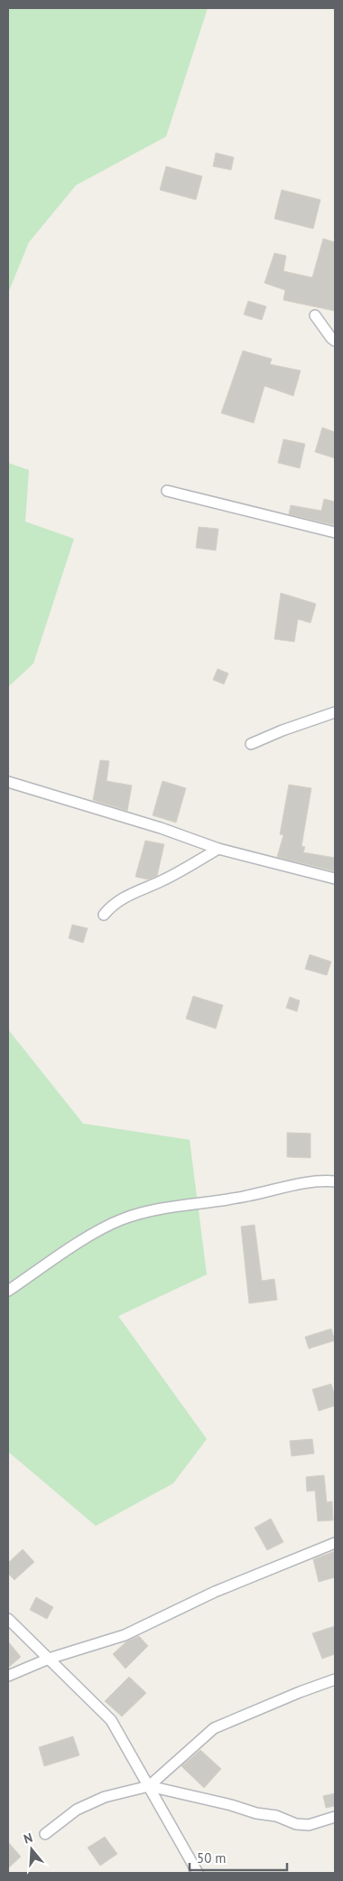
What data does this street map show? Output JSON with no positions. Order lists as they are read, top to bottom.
{
  "scale_bar": "50 m",
  "north": "top"
}
